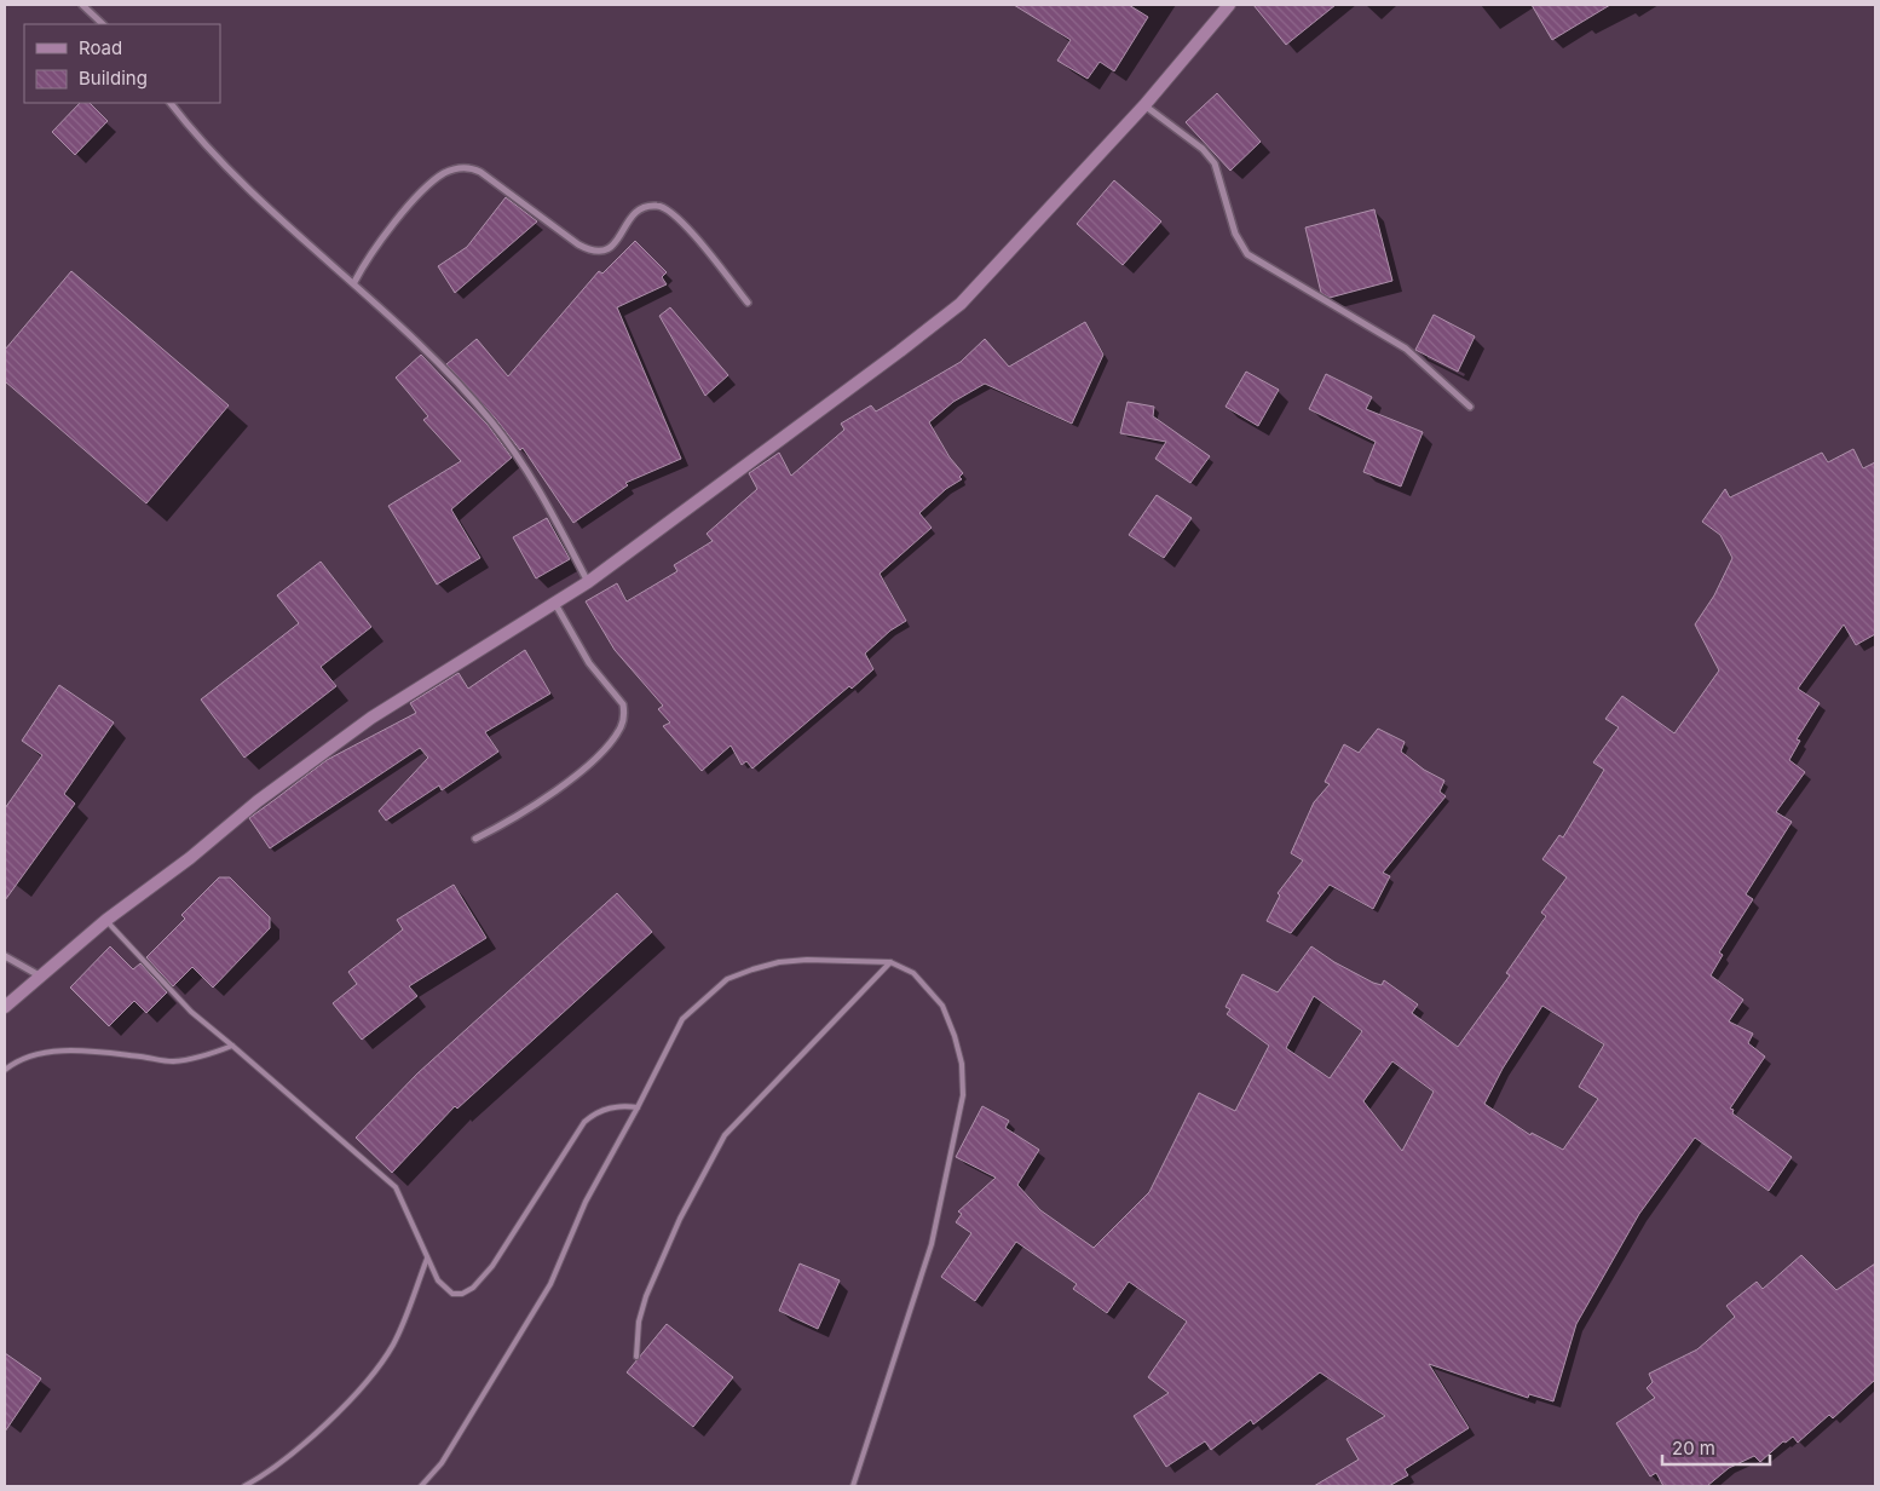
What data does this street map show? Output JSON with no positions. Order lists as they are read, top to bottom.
{
  "legend": ["Road", "Building"],
  "scale_bar": "20 m"
}
